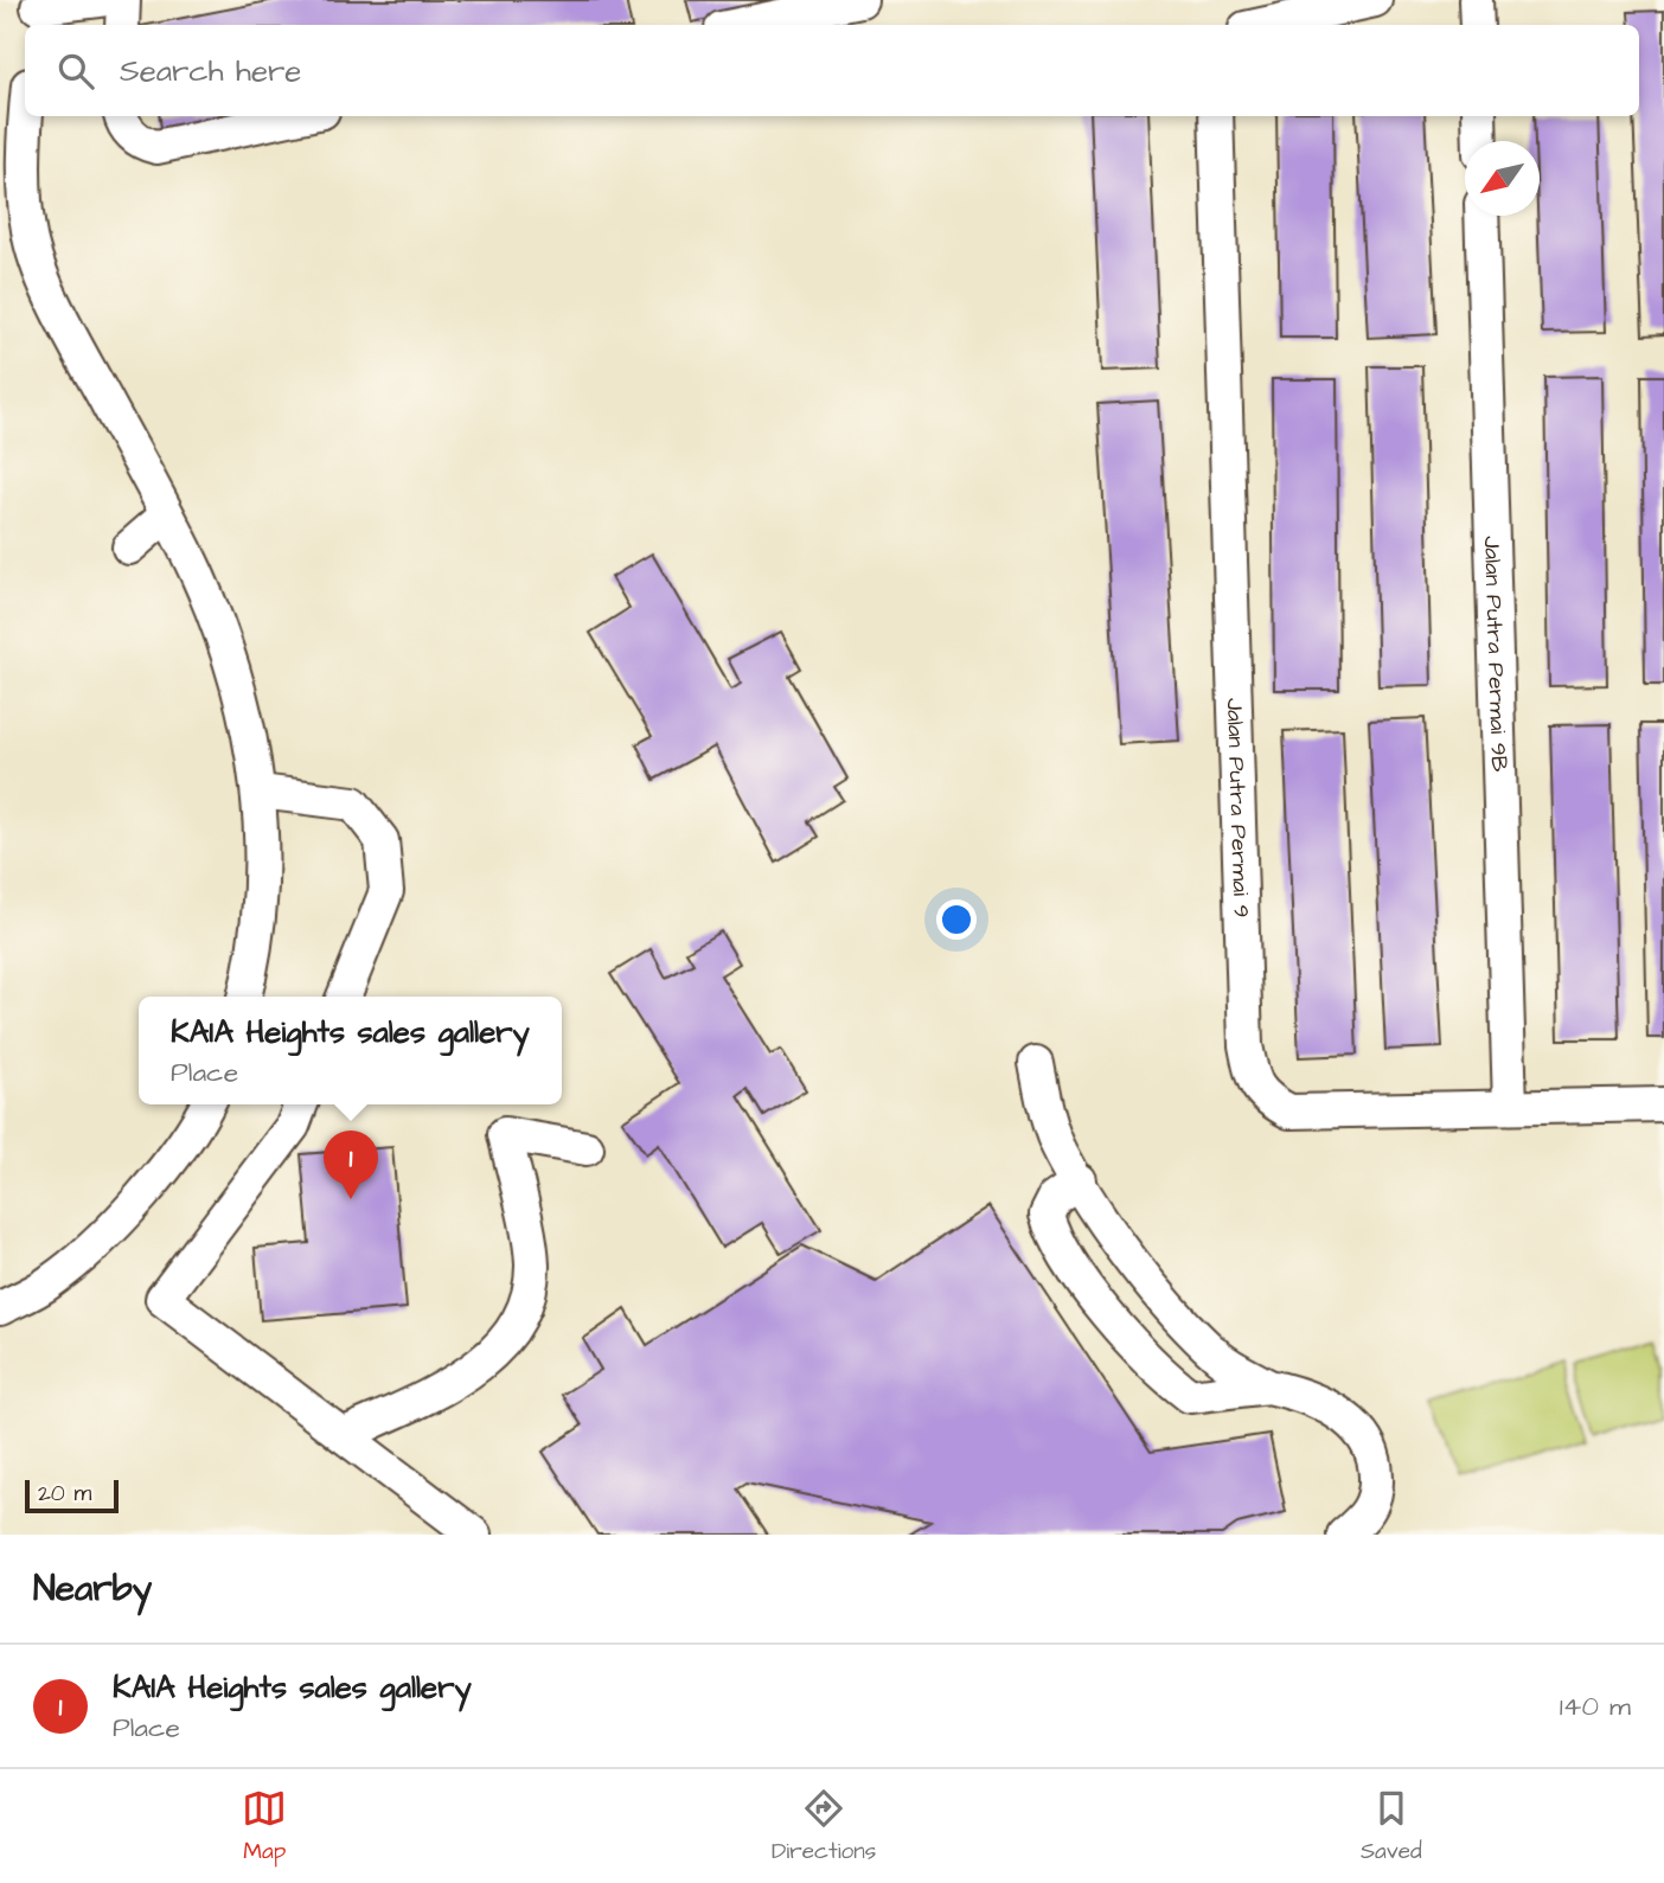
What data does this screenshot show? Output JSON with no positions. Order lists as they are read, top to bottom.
{
  "streets": {
    "street": ["Jalan Putra Permai 9B", "Jalan Putra Permai 9"]
  },
  "crossings": [
    ["Jalan Putra Permai 9B", "Jalan Putra Permai 9"]
  ],
  "scale_bar": "20 m",
  "north": "bottom left",
  "page": {
    "search": "Search here",
    "popup": ["KAIA Heights sales gallery", "Place"],
    "pins": "1",
    "scale": "20 m",
    "heading": "Nearby",
    "list": [
      {
        "mark": "1",
        "name": "KAIA Heights sales gallery",
        "note": "Place",
        "value": "140 m"
      }
    ],
    "nav": ["Map", "Directions", "Saved"]
  }
}
